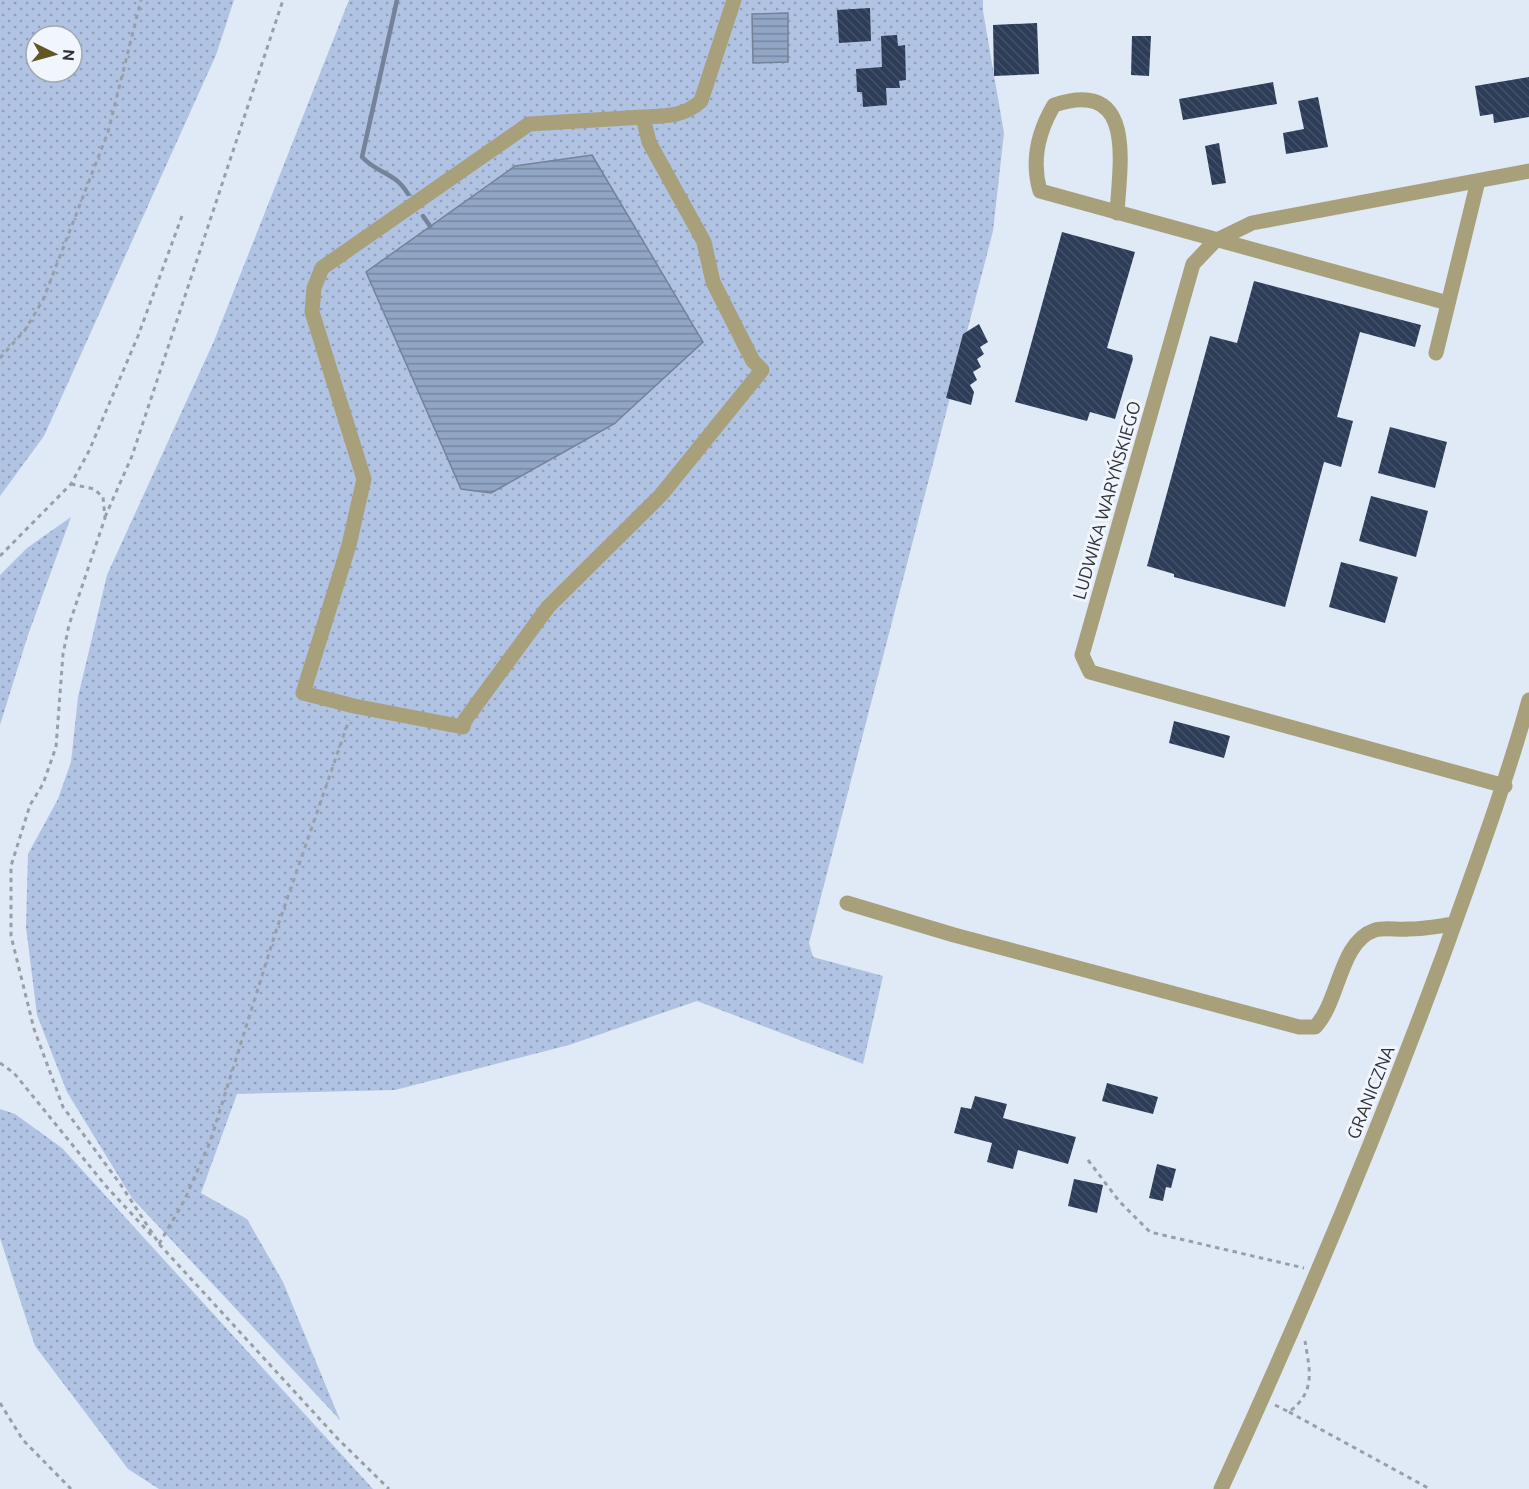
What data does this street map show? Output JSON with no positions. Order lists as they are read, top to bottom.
{
  "streets": {
    "street": ["LUDWIKA WARYŃSKIEGO", "GRANICZNA"]
  },
  "crossings": [
    ["LUDWIKA WARYŃSKIEGO", "GRANICZNA"]
  ],
  "north": "right"
}
